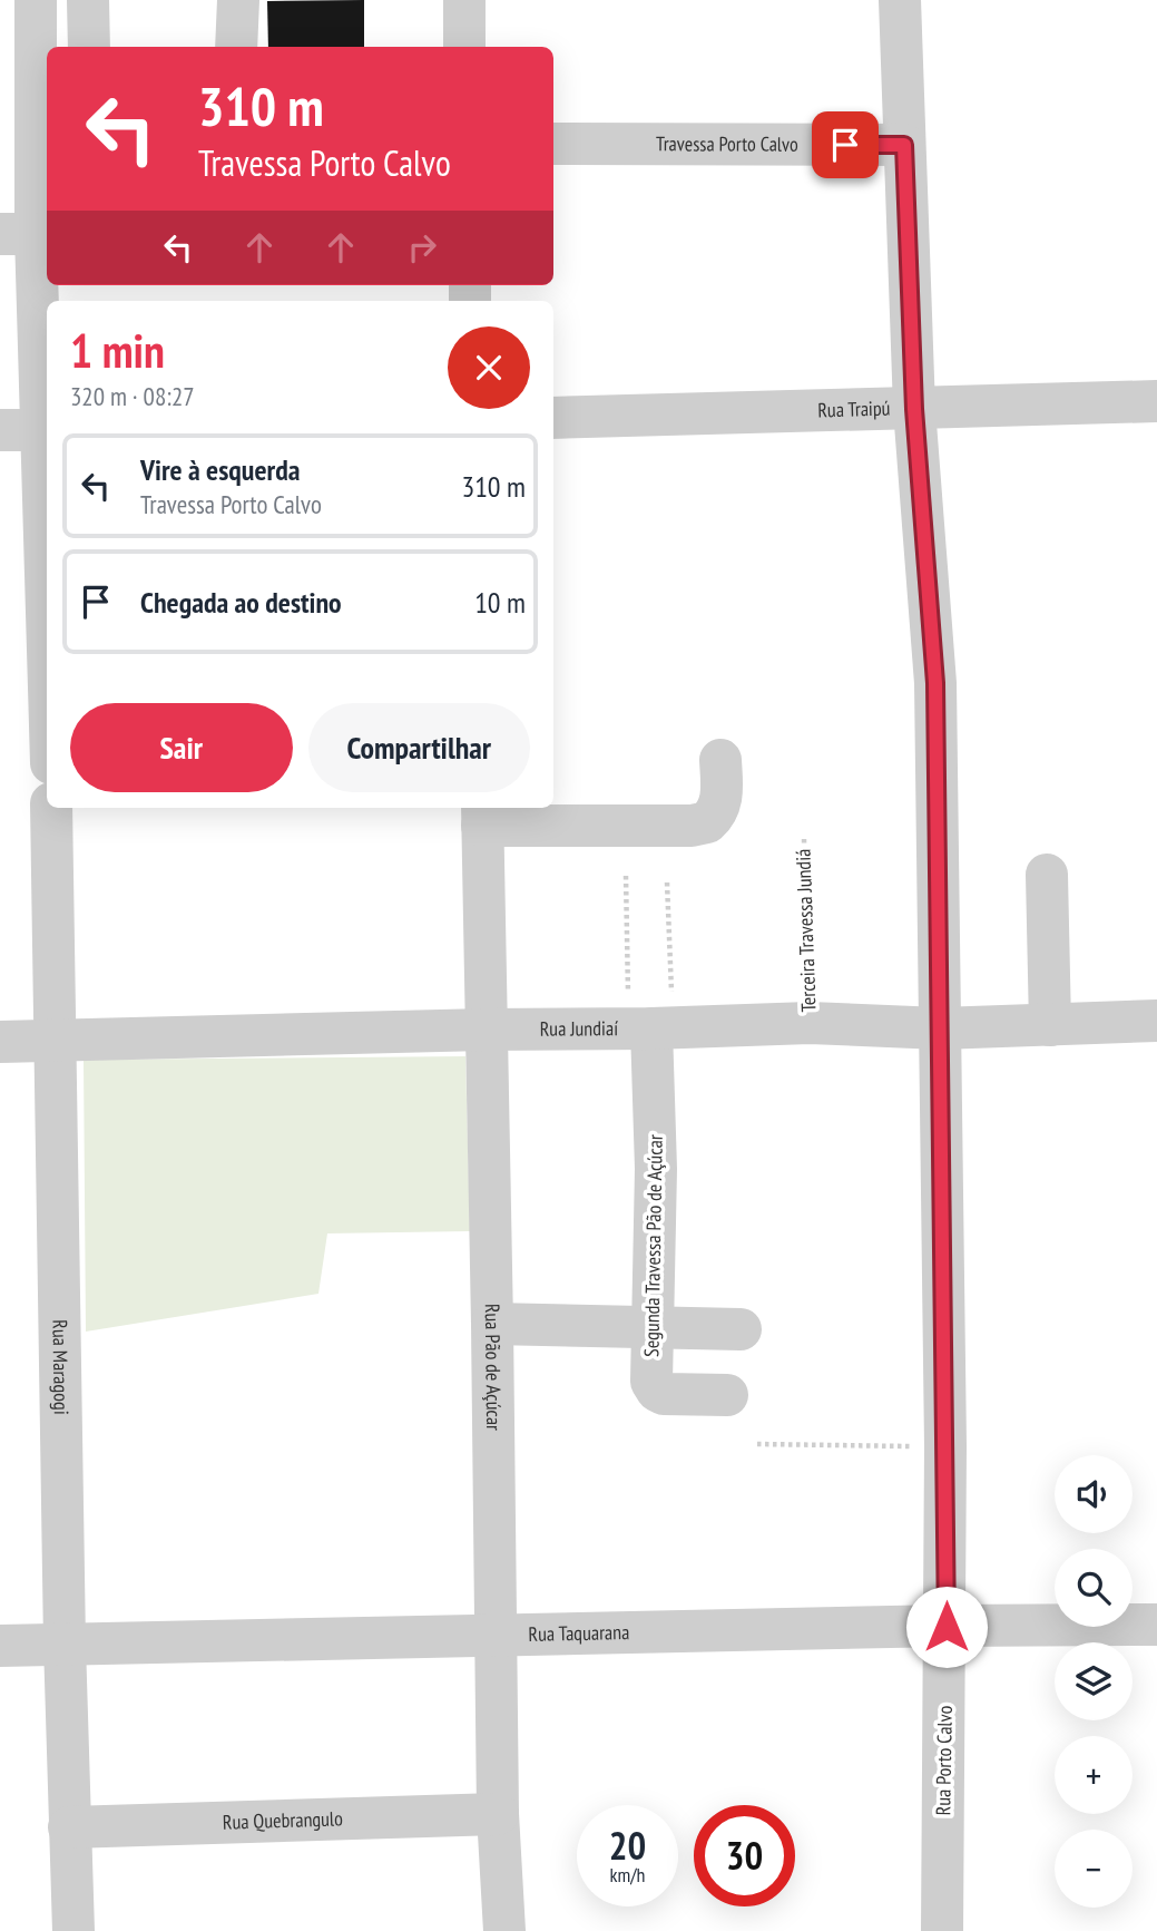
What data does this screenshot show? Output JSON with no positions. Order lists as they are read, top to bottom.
{
  "streets": {
    "street": [
      "Travessa Porto Calvo",
      "Rua Traipú",
      "Rua Jundiaí",
      "Segunda Travessa Pão de Açúcar",
      "Rua Maragogi",
      "Rua Pão de Açúcar",
      "Rua Taquarana",
      "Rua Porto Calvo",
      "Rua Quebrangulo"
    ],
    "path": ["Terceira Travessa Jundiá"]
  },
  "crossings": [
    ["Travessa Porto Calvo", "Rua Porto Calvo"],
    ["Rua Traipú", "Rua Porto Calvo"],
    ["Terceira Travessa Jundiá", "Rua Jundiaí"],
    ["Rua Jundiaí", "Segunda Travessa Pão de Açúcar"],
    ["Rua Jundiaí", "Rua Maragogi"],
    ["Rua Jundiaí", "Rua Pão de Açúcar"],
    ["Rua Jundiaí", "Rua Porto Calvo"],
    ["Rua Maragogi", "Rua Taquarana"],
    ["Rua Maragogi", "Rua Quebrangulo"],
    ["Rua Pão de Açúcar", "Rua Taquarana"],
    ["Rua Pão de Açúcar", "Rua Quebrangulo"],
    ["Rua Taquarana", "Rua Porto Calvo"]
  ],
  "page": {
    "turn": ["310 m", "Travessa Porto Calvo"],
    "heading": ["1 min", "320 m · 08:27"],
    "list": [
      {
        "name": "Vire à esquerda",
        "note": "Travessa Porto Calvo",
        "value": "310 m"
      },
      {
        "name": "Chegada ao destino",
        "value": "10 m"
      }
    ],
    "buttons": ["Sair", "Compartilhar"],
    "map_buttons": ["+", "−"],
    "speed": "20 km/h",
    "limit": "30"
  }
}
